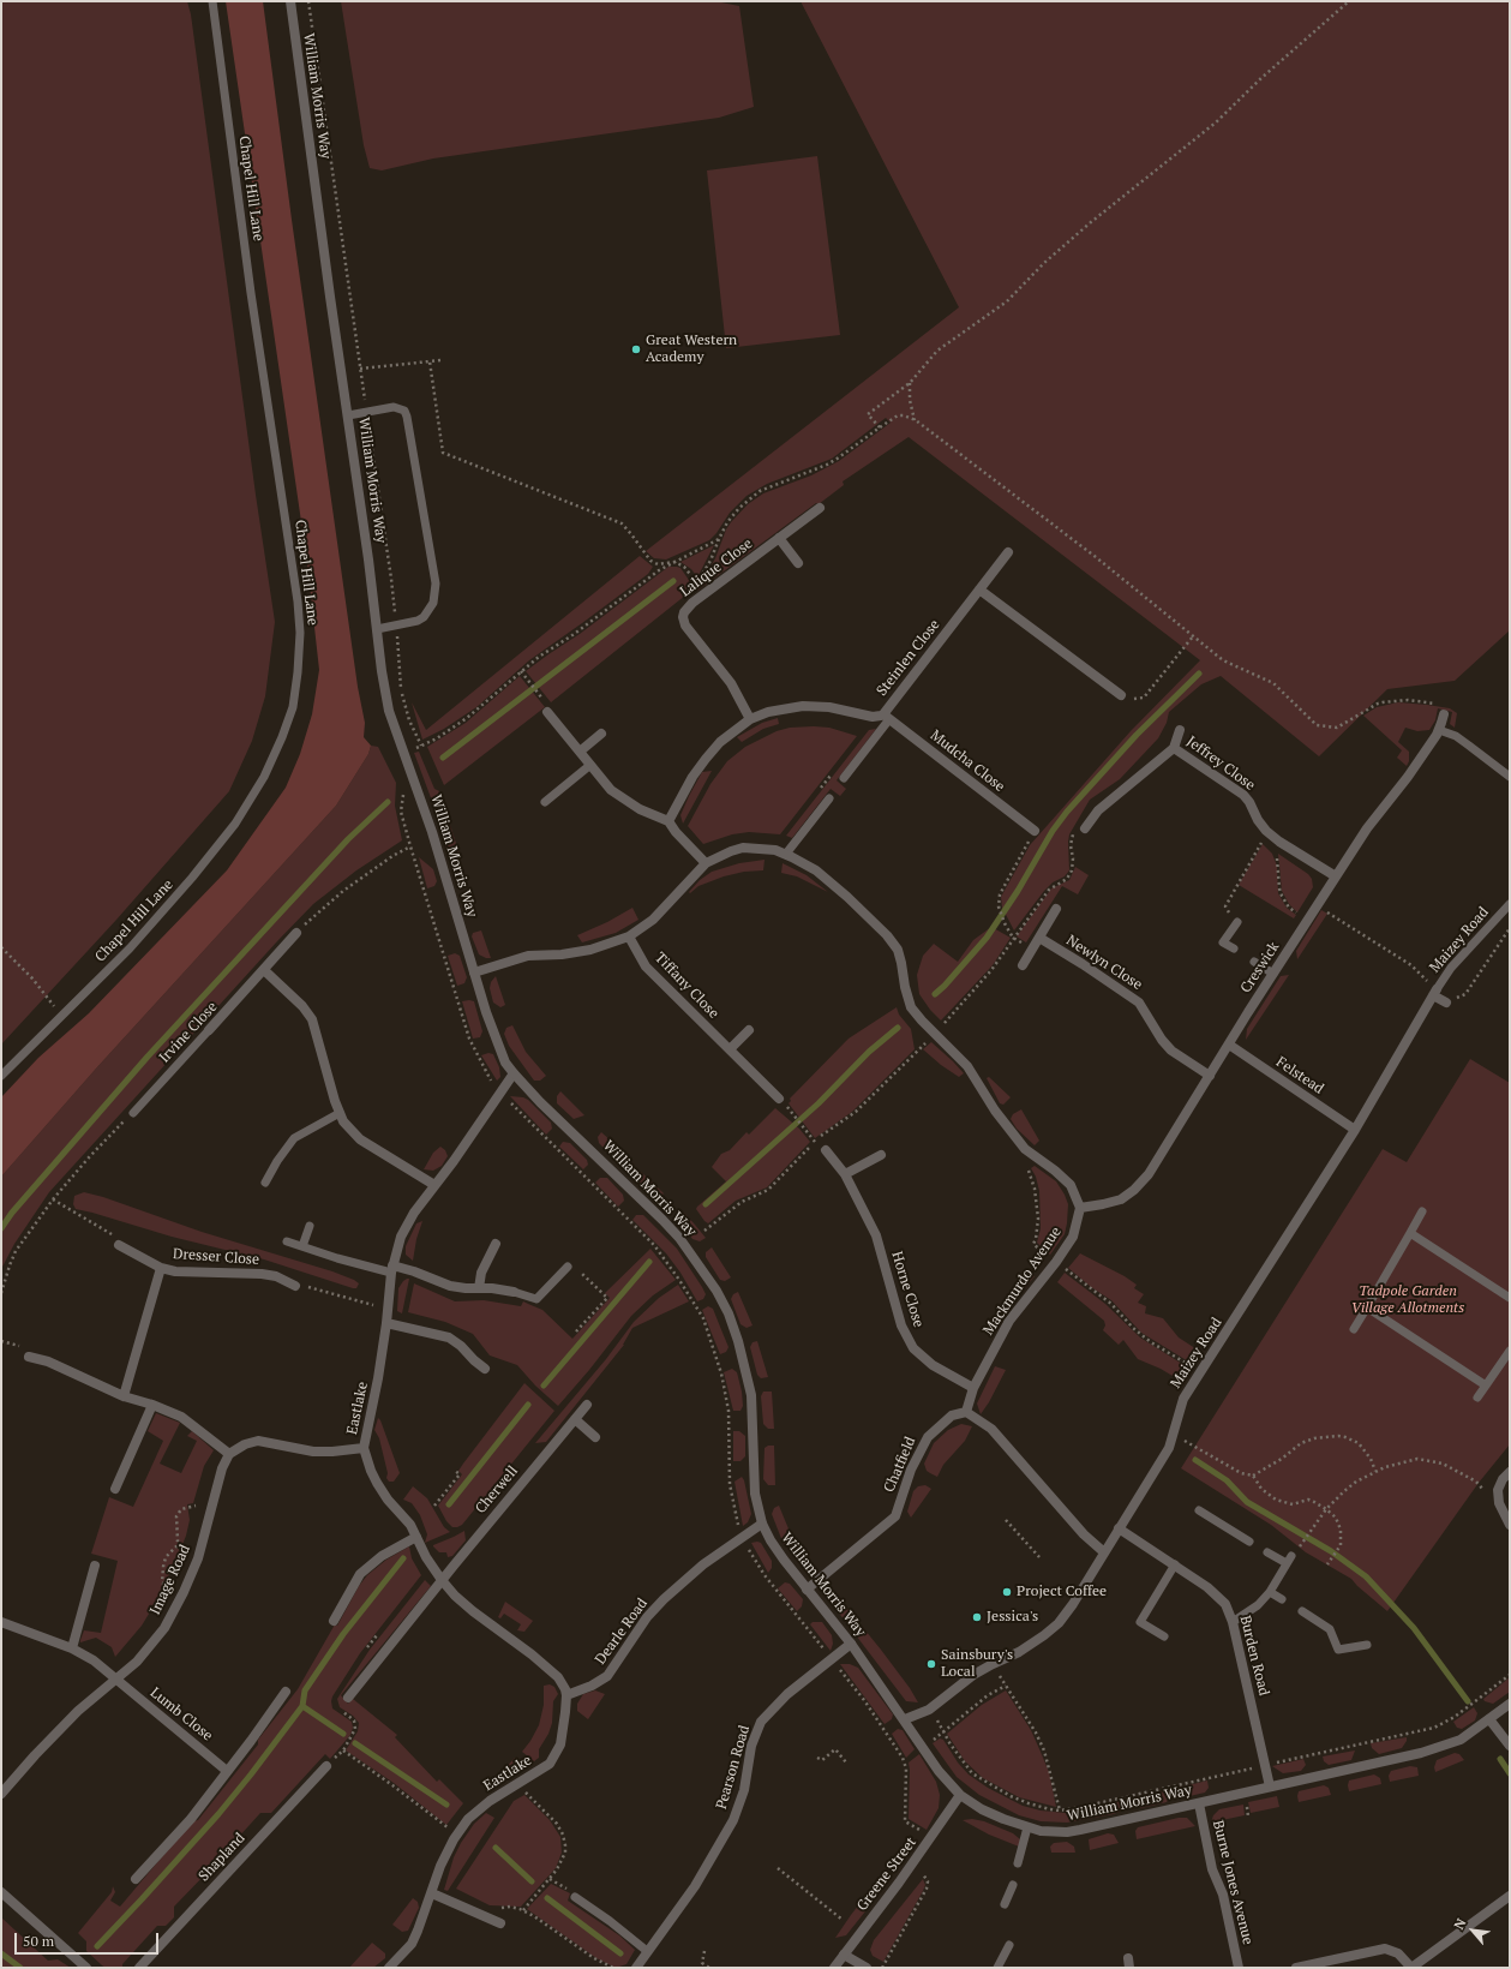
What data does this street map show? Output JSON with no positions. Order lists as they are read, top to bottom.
{
  "streets": {
    "street": [
      "William Morris Way",
      "Lalique Close",
      "Steinlen Close",
      "Mudcha Close",
      "Jeffrey Close",
      "Maizey Road",
      "Newlyn Close",
      "Creswick",
      "Tiffany Close",
      "Irvine Close",
      "Felstead",
      "Dresser Close",
      "Mackmurdo Avenue",
      "Horne Close",
      "Eastlake",
      "Chatfield",
      "Cherwell",
      "Image Road",
      "Dearle Road",
      "Burden Road",
      "Lumb Close",
      "Pearson Road",
      "Shapland",
      "Greene Street",
      "Burne Jones Avenue"
    ],
    "lane": ["Chapel Hill Lane"]
  },
  "crossings": [
    ["William Morris Way", "Maizey Road"],
    ["William Morris Way", "Eastlake"],
    ["William Morris Way", "Chatfield"],
    ["William Morris Way", "Dearle Road"],
    ["William Morris Way", "Burden Road"],
    ["William Morris Way", "Pearson Road"],
    ["William Morris Way", "Greene Street"],
    ["William Morris Way", "Burne Jones Avenue"],
    ["Lalique Close", "Steinlen Close"],
    ["Steinlen Close", "Mudcha Close"],
    ["Jeffrey Close", "Creswick"],
    ["Maizey Road", "Felstead"],
    ["Maizey Road", "Burden Road"],
    ["Newlyn Close", "Creswick"],
    ["Creswick", "Felstead"],
    ["Creswick", "Mackmurdo Avenue"],
    ["Mackmurdo Avenue", "Horne Close"],
    ["Mackmurdo Avenue", "Chatfield"],
    ["Eastlake", "Cherwell"],
    ["Eastlake", "Dearle Road"],
    ["Image Road", "Lumb Close"]
  ],
  "parks": ["Tadpole Garden Village Allotments"],
  "places": [
    "Great Western Academy",
    "Project Coffee",
    "Jessica's",
    "Sainsbury's Local"
  ],
  "scale_bar": "50 m",
  "north": "top left"
}
